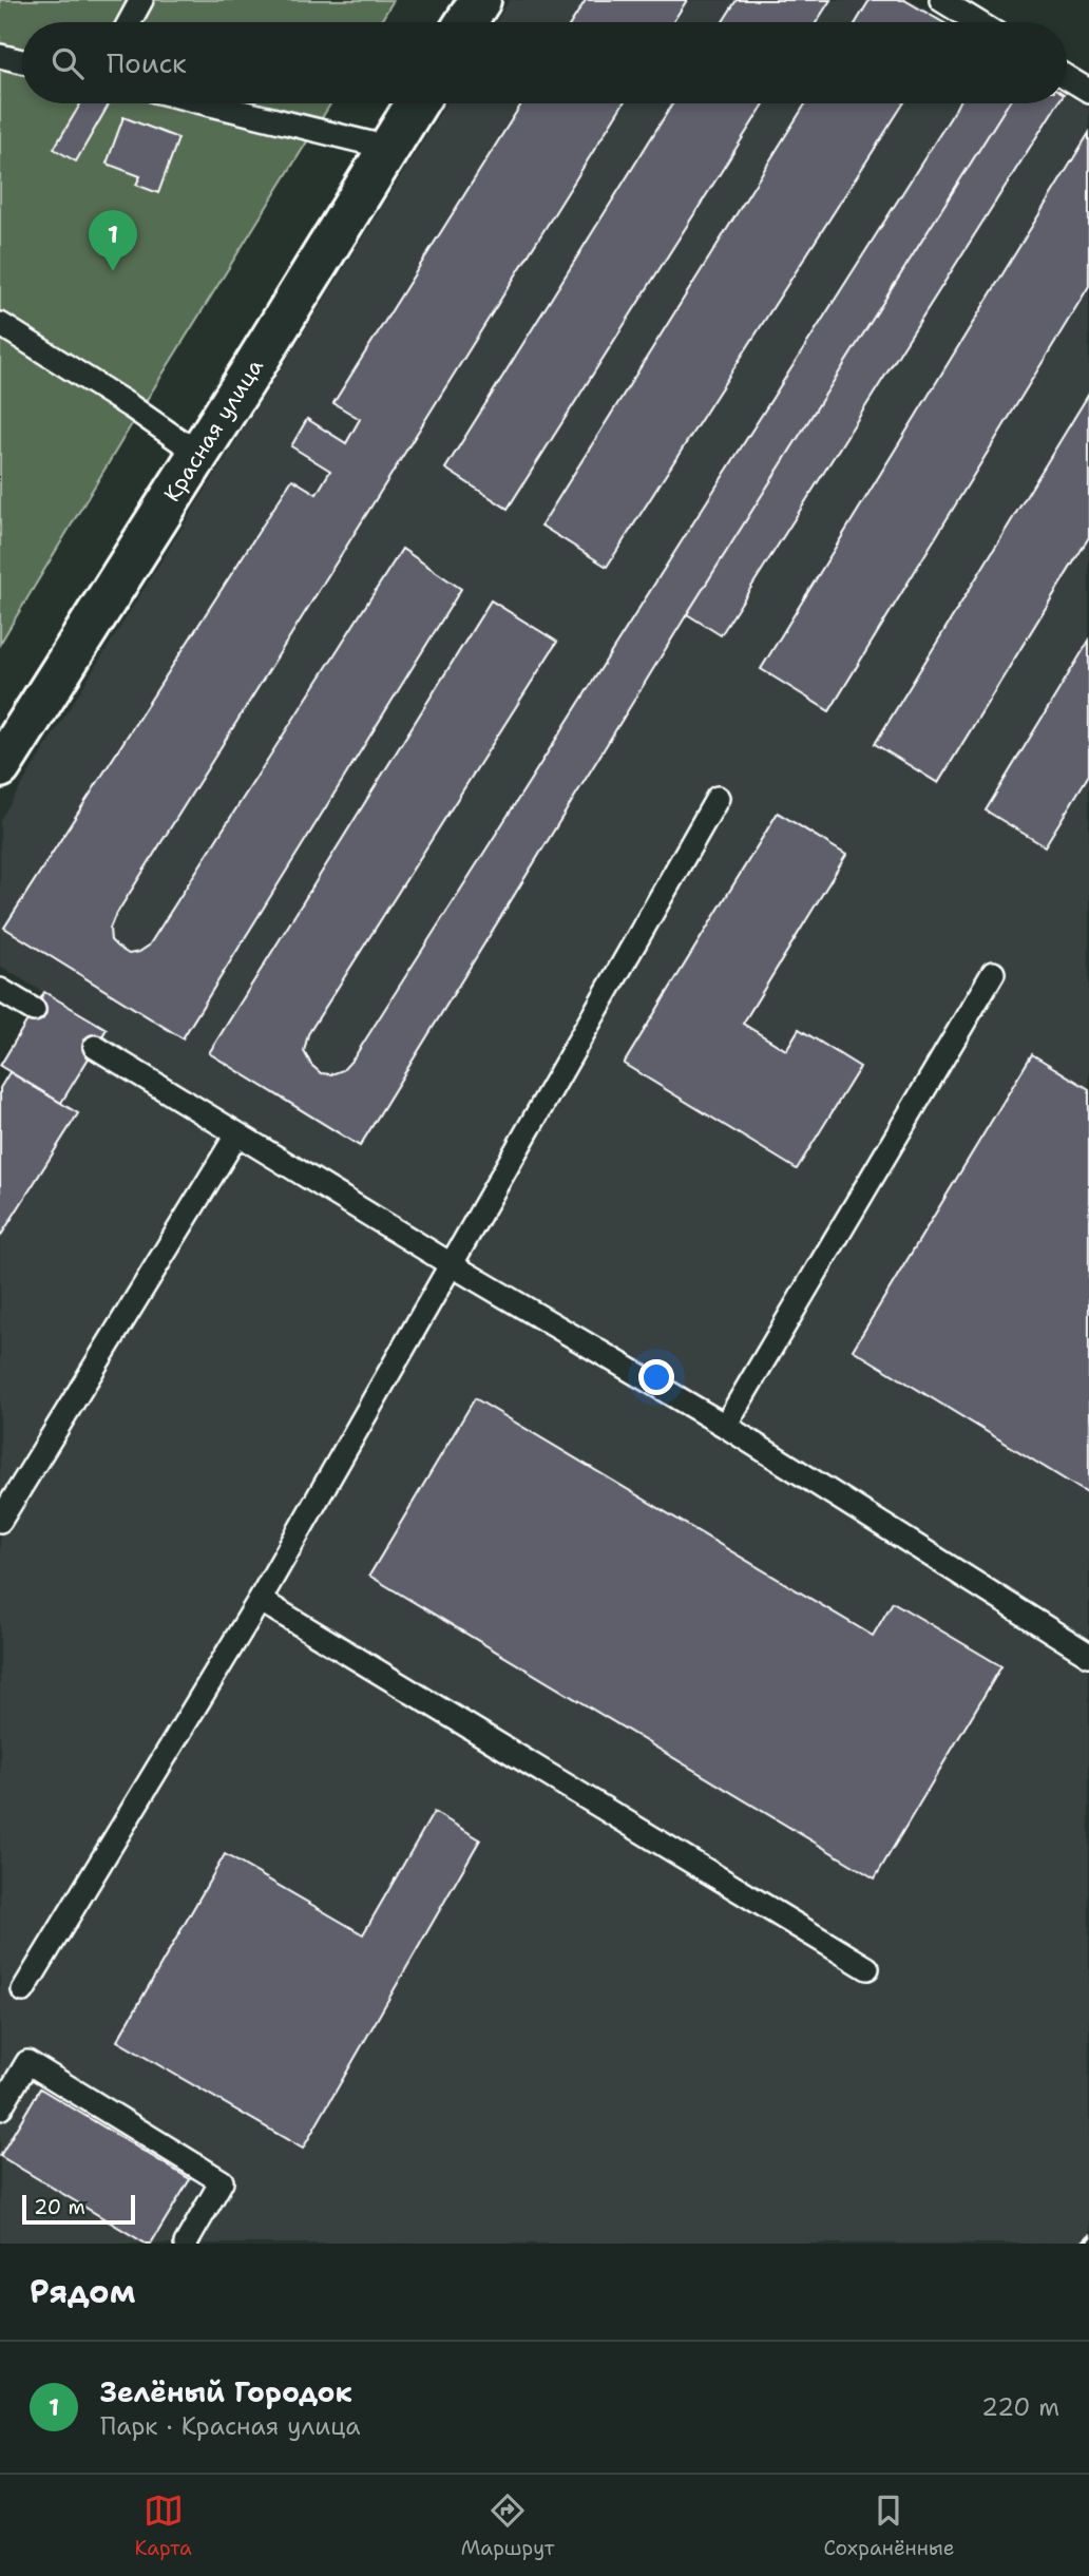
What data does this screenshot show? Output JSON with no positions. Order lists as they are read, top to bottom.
{
  "streets": {
    "main road": ["Красная улица"]
  },
  "scale_bar": "20 m",
  "page": {
    "search": "Поиск",
    "pins": "1",
    "scale": "20 m",
    "heading": "Рядом",
    "list": [
      {
        "mark": "1",
        "name": "Зелёный Городок",
        "note": "Парк · Красная улица",
        "value": "220 m"
      }
    ],
    "nav": ["Карта", "Маршрут", "Сохранённые"]
  }
}
